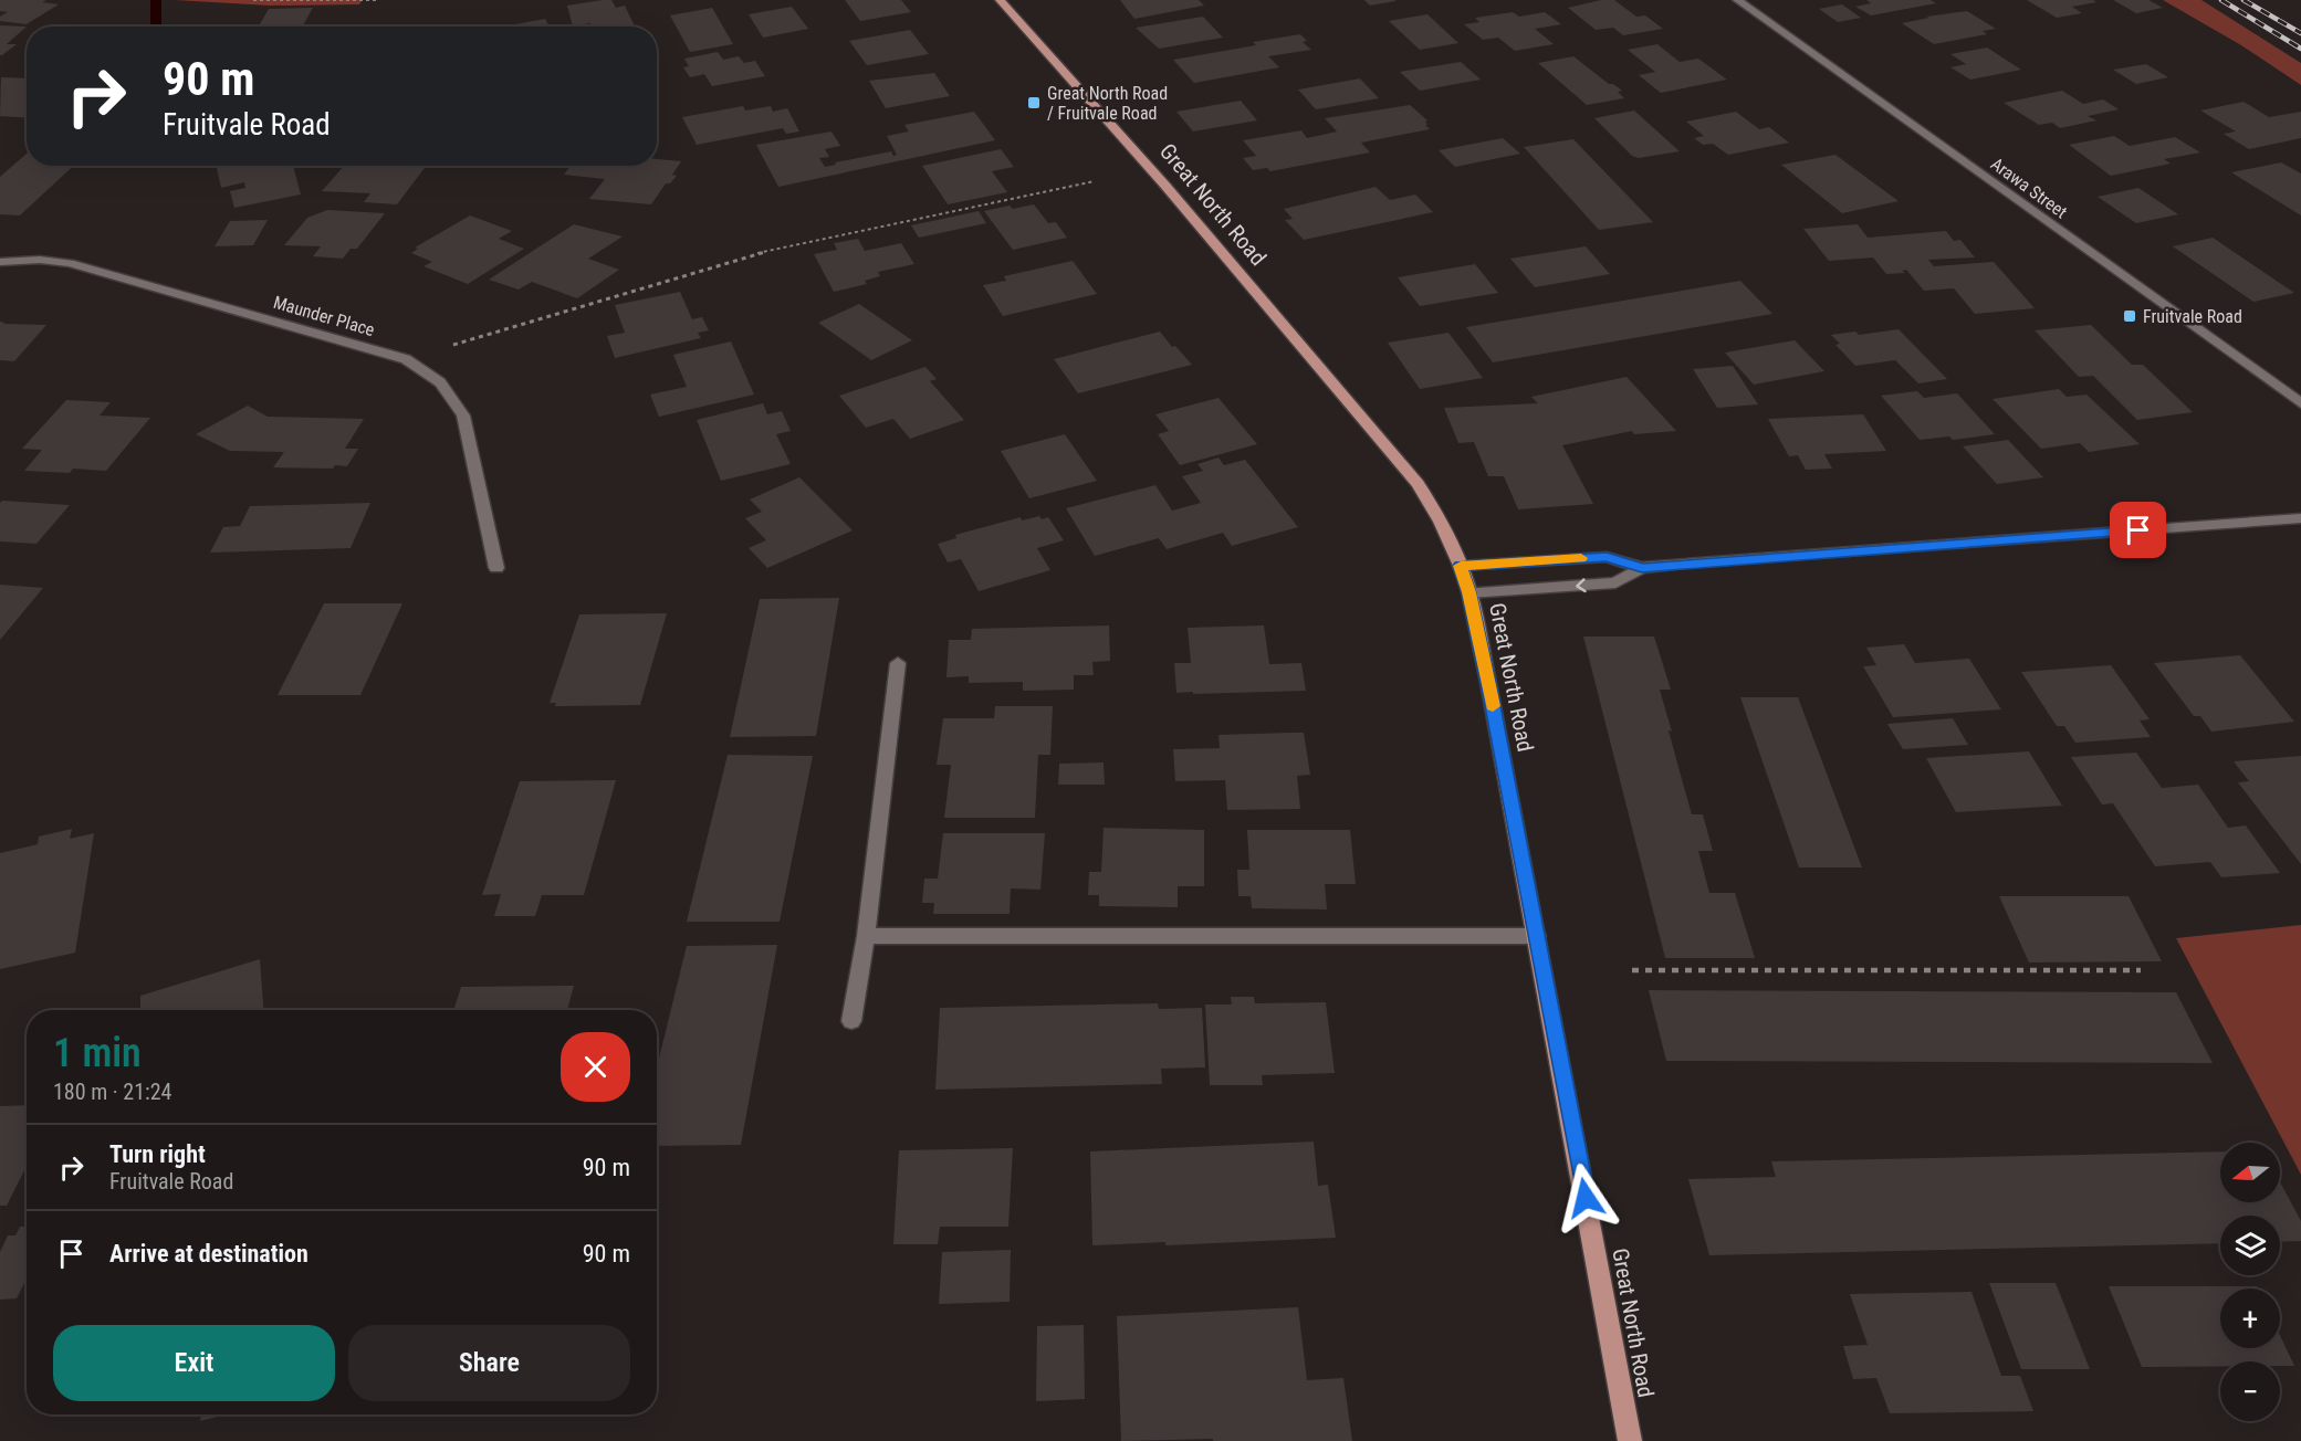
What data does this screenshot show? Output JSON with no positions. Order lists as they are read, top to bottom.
{
  "streets": {
    "main road": ["Great North Road"],
    "street": ["Arawa Street", "Maunder Place"]
  },
  "places": {
    "transit": ["Great North Road / Fruitvale Road", "Fruitvale Road"]
  },
  "north": "left",
  "page": {
    "turn": ["90 m", "Fruitvale Road"],
    "heading": ["1 min", "180 m · 21:24"],
    "list": [
      {
        "name": "Turn right",
        "note": "Fruitvale Road",
        "value": "90 m"
      },
      {
        "name": "Arrive at destination",
        "value": "90 m"
      }
    ],
    "map_buttons": ["+", "−"],
    "buttons": ["Exit", "Share"]
  }
}
